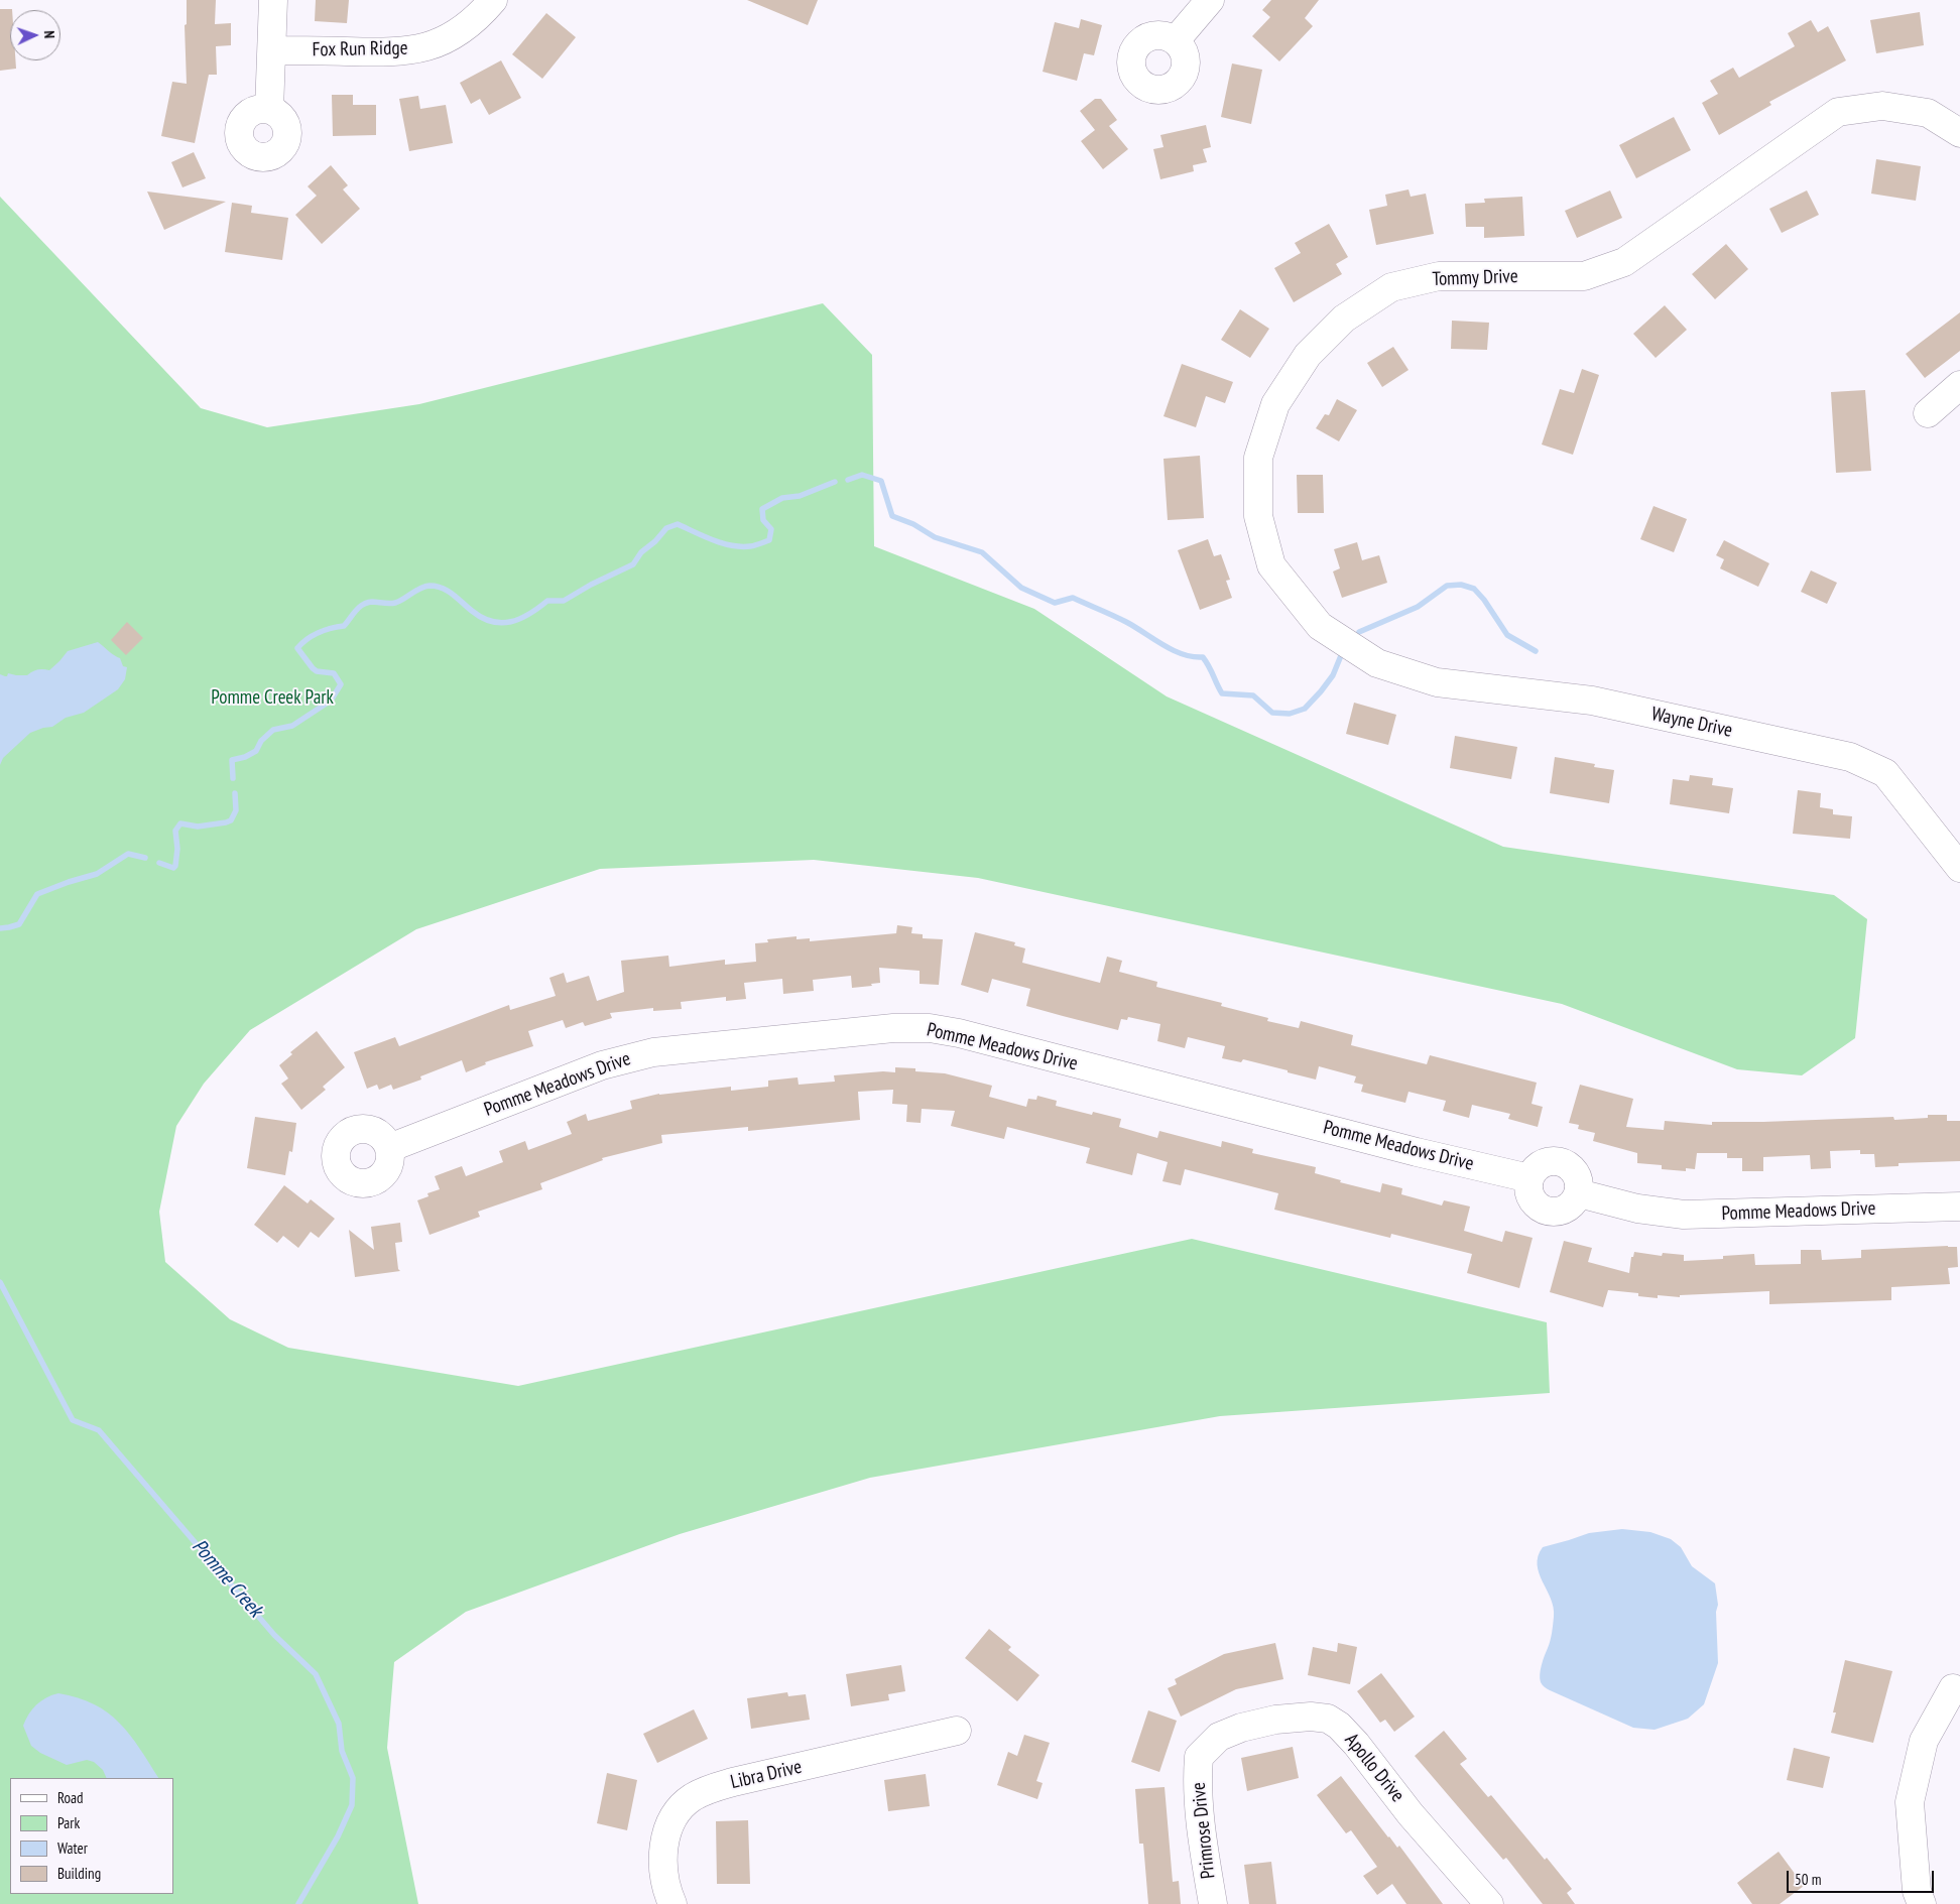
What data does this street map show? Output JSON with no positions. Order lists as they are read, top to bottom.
{
  "streets": {
    "street": [
      "Fox Run Ridge",
      "Tommy Drive",
      "Wayne Drive",
      "Pomme Meadows Drive",
      "Apollo Drive",
      "Libra Drive",
      "Primrose Drive"
    ]
  },
  "crossings": [
    ["Tommy Drive", "Wayne Drive"],
    ["Apollo Drive", "Primrose Drive"]
  ],
  "water": ["Pomme Creek"],
  "parks": ["Pomme Creek Park"],
  "legend": [
    "Road",
    "Park",
    "Water",
    "Building"
  ],
  "scale_bar": "50 m",
  "north": "right"
}
